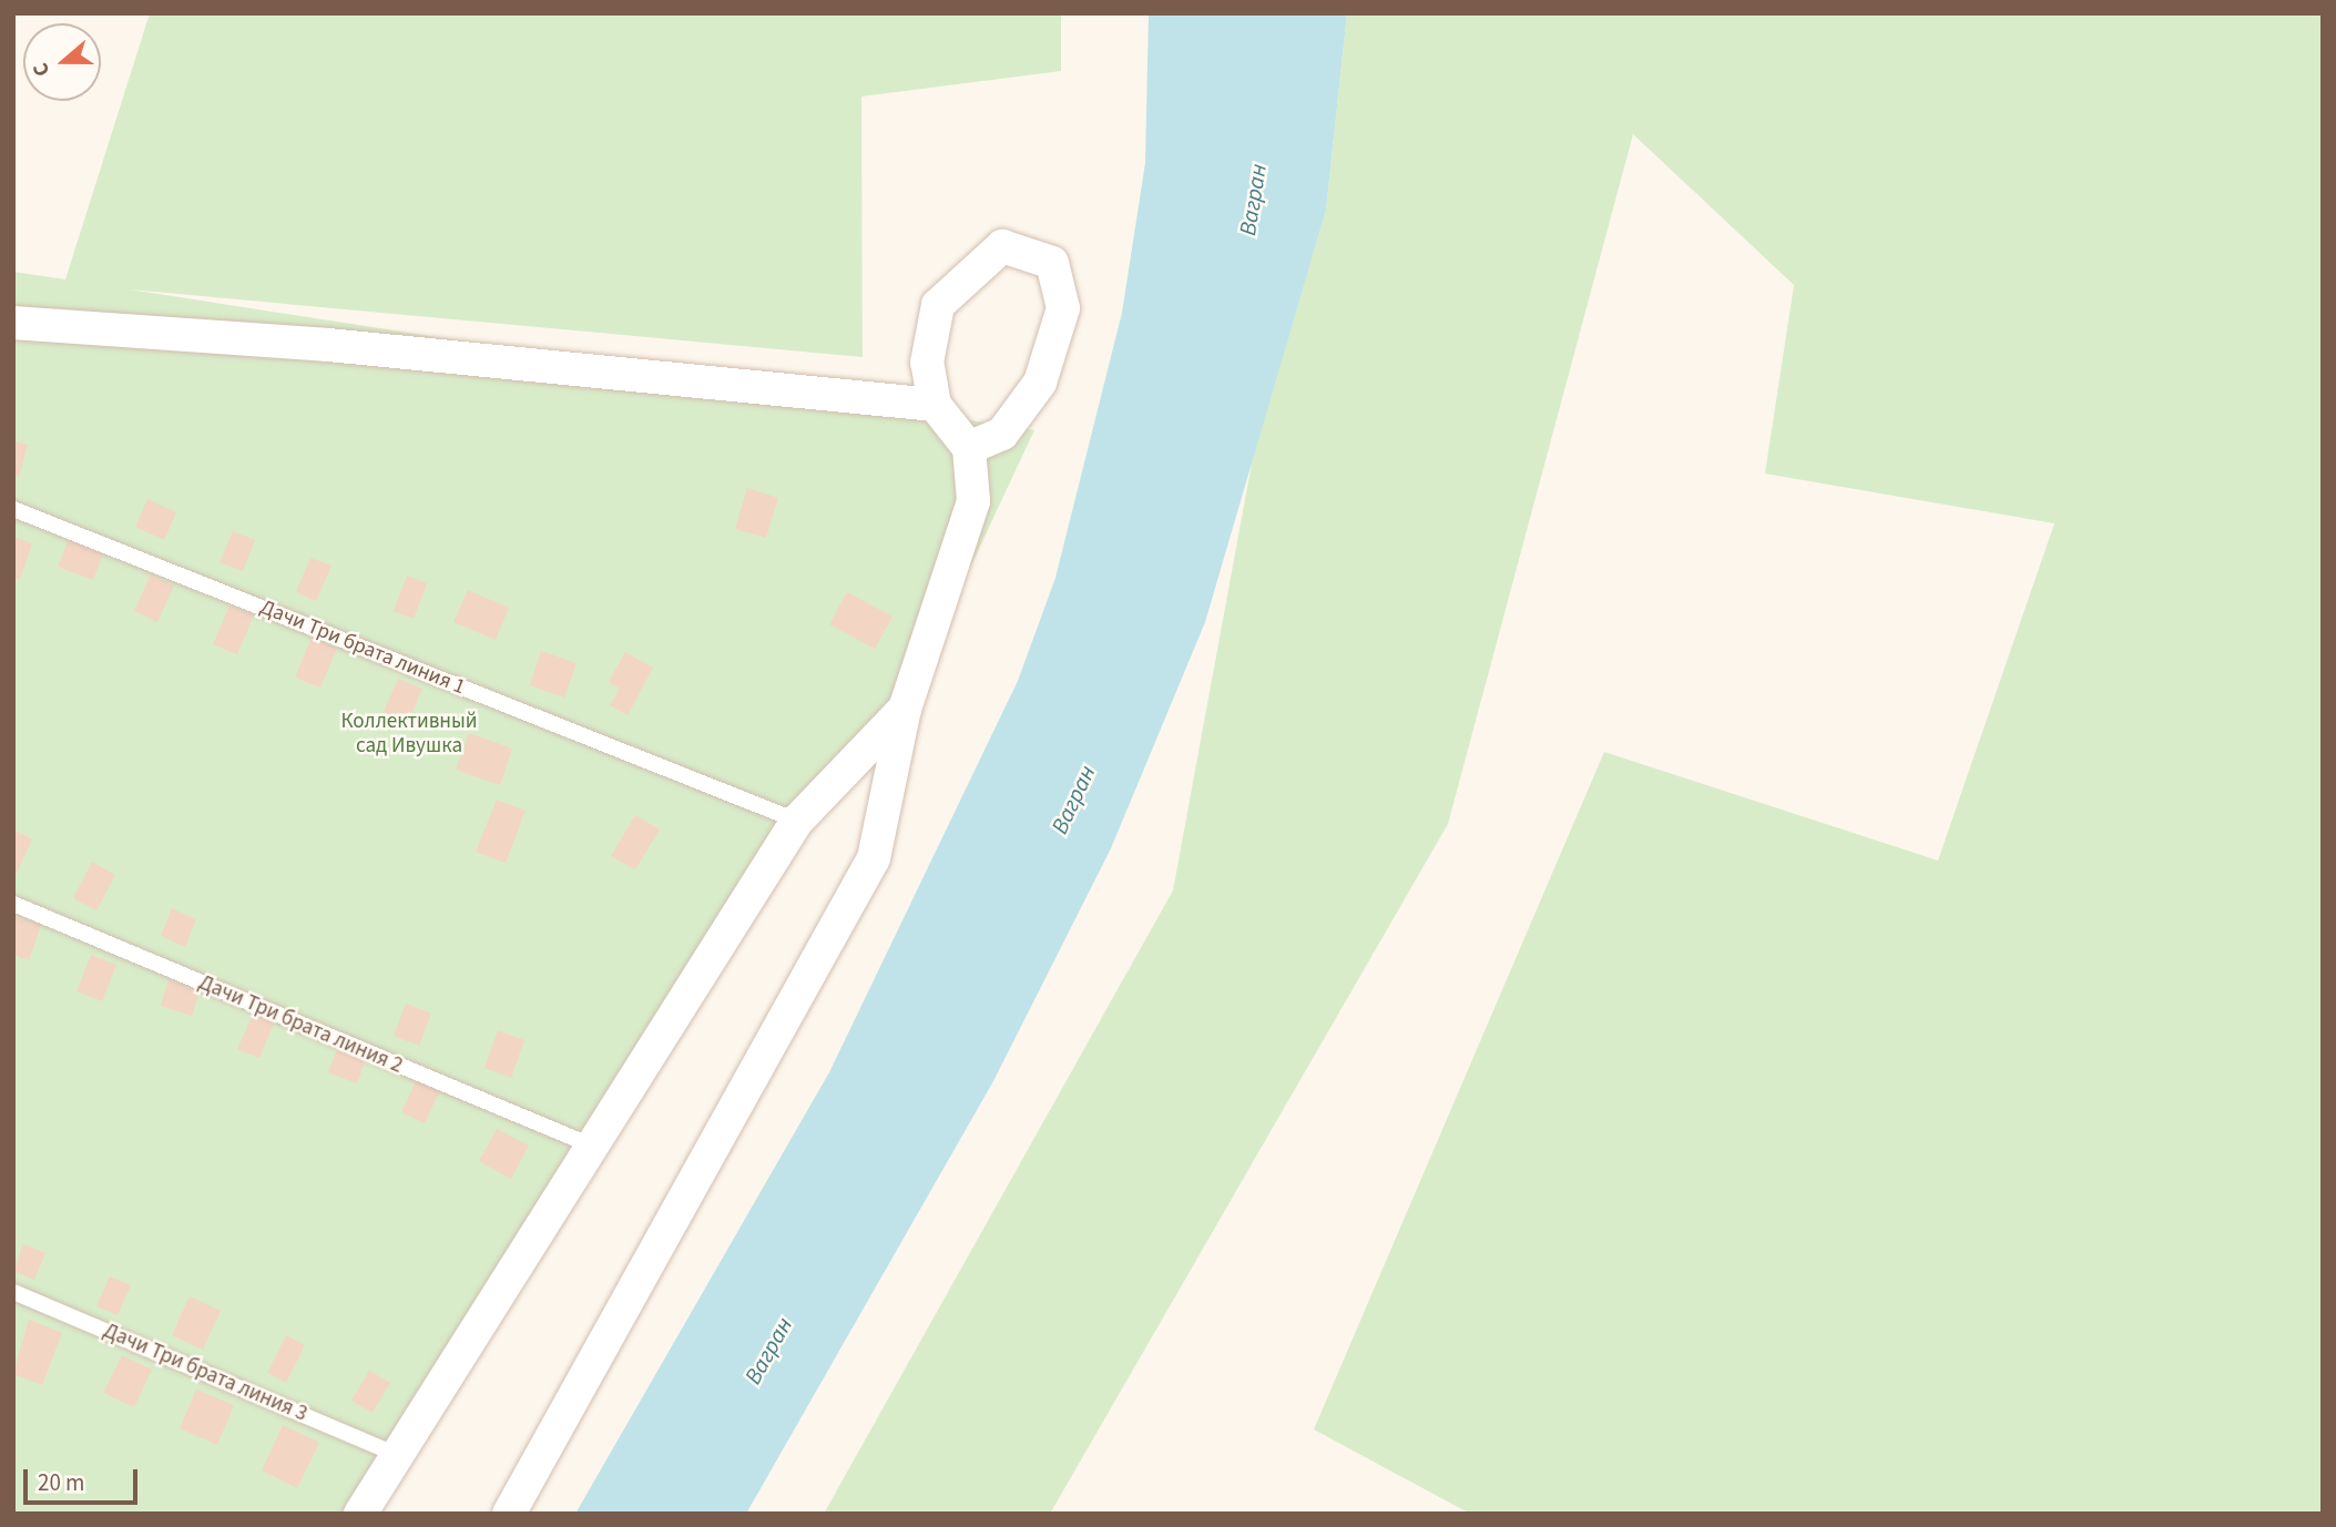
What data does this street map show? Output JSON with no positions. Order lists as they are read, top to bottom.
{
  "streets": {
    "lane": ["Дачи Три брата линия 1", "Дачи Три брата линия 2", "Дачи Три брата линия 3"]
  },
  "water": ["Вагран"],
  "parks": ["Коллективный сад Ивушка"],
  "scale_bar": "20 m",
  "north": "left"
}
